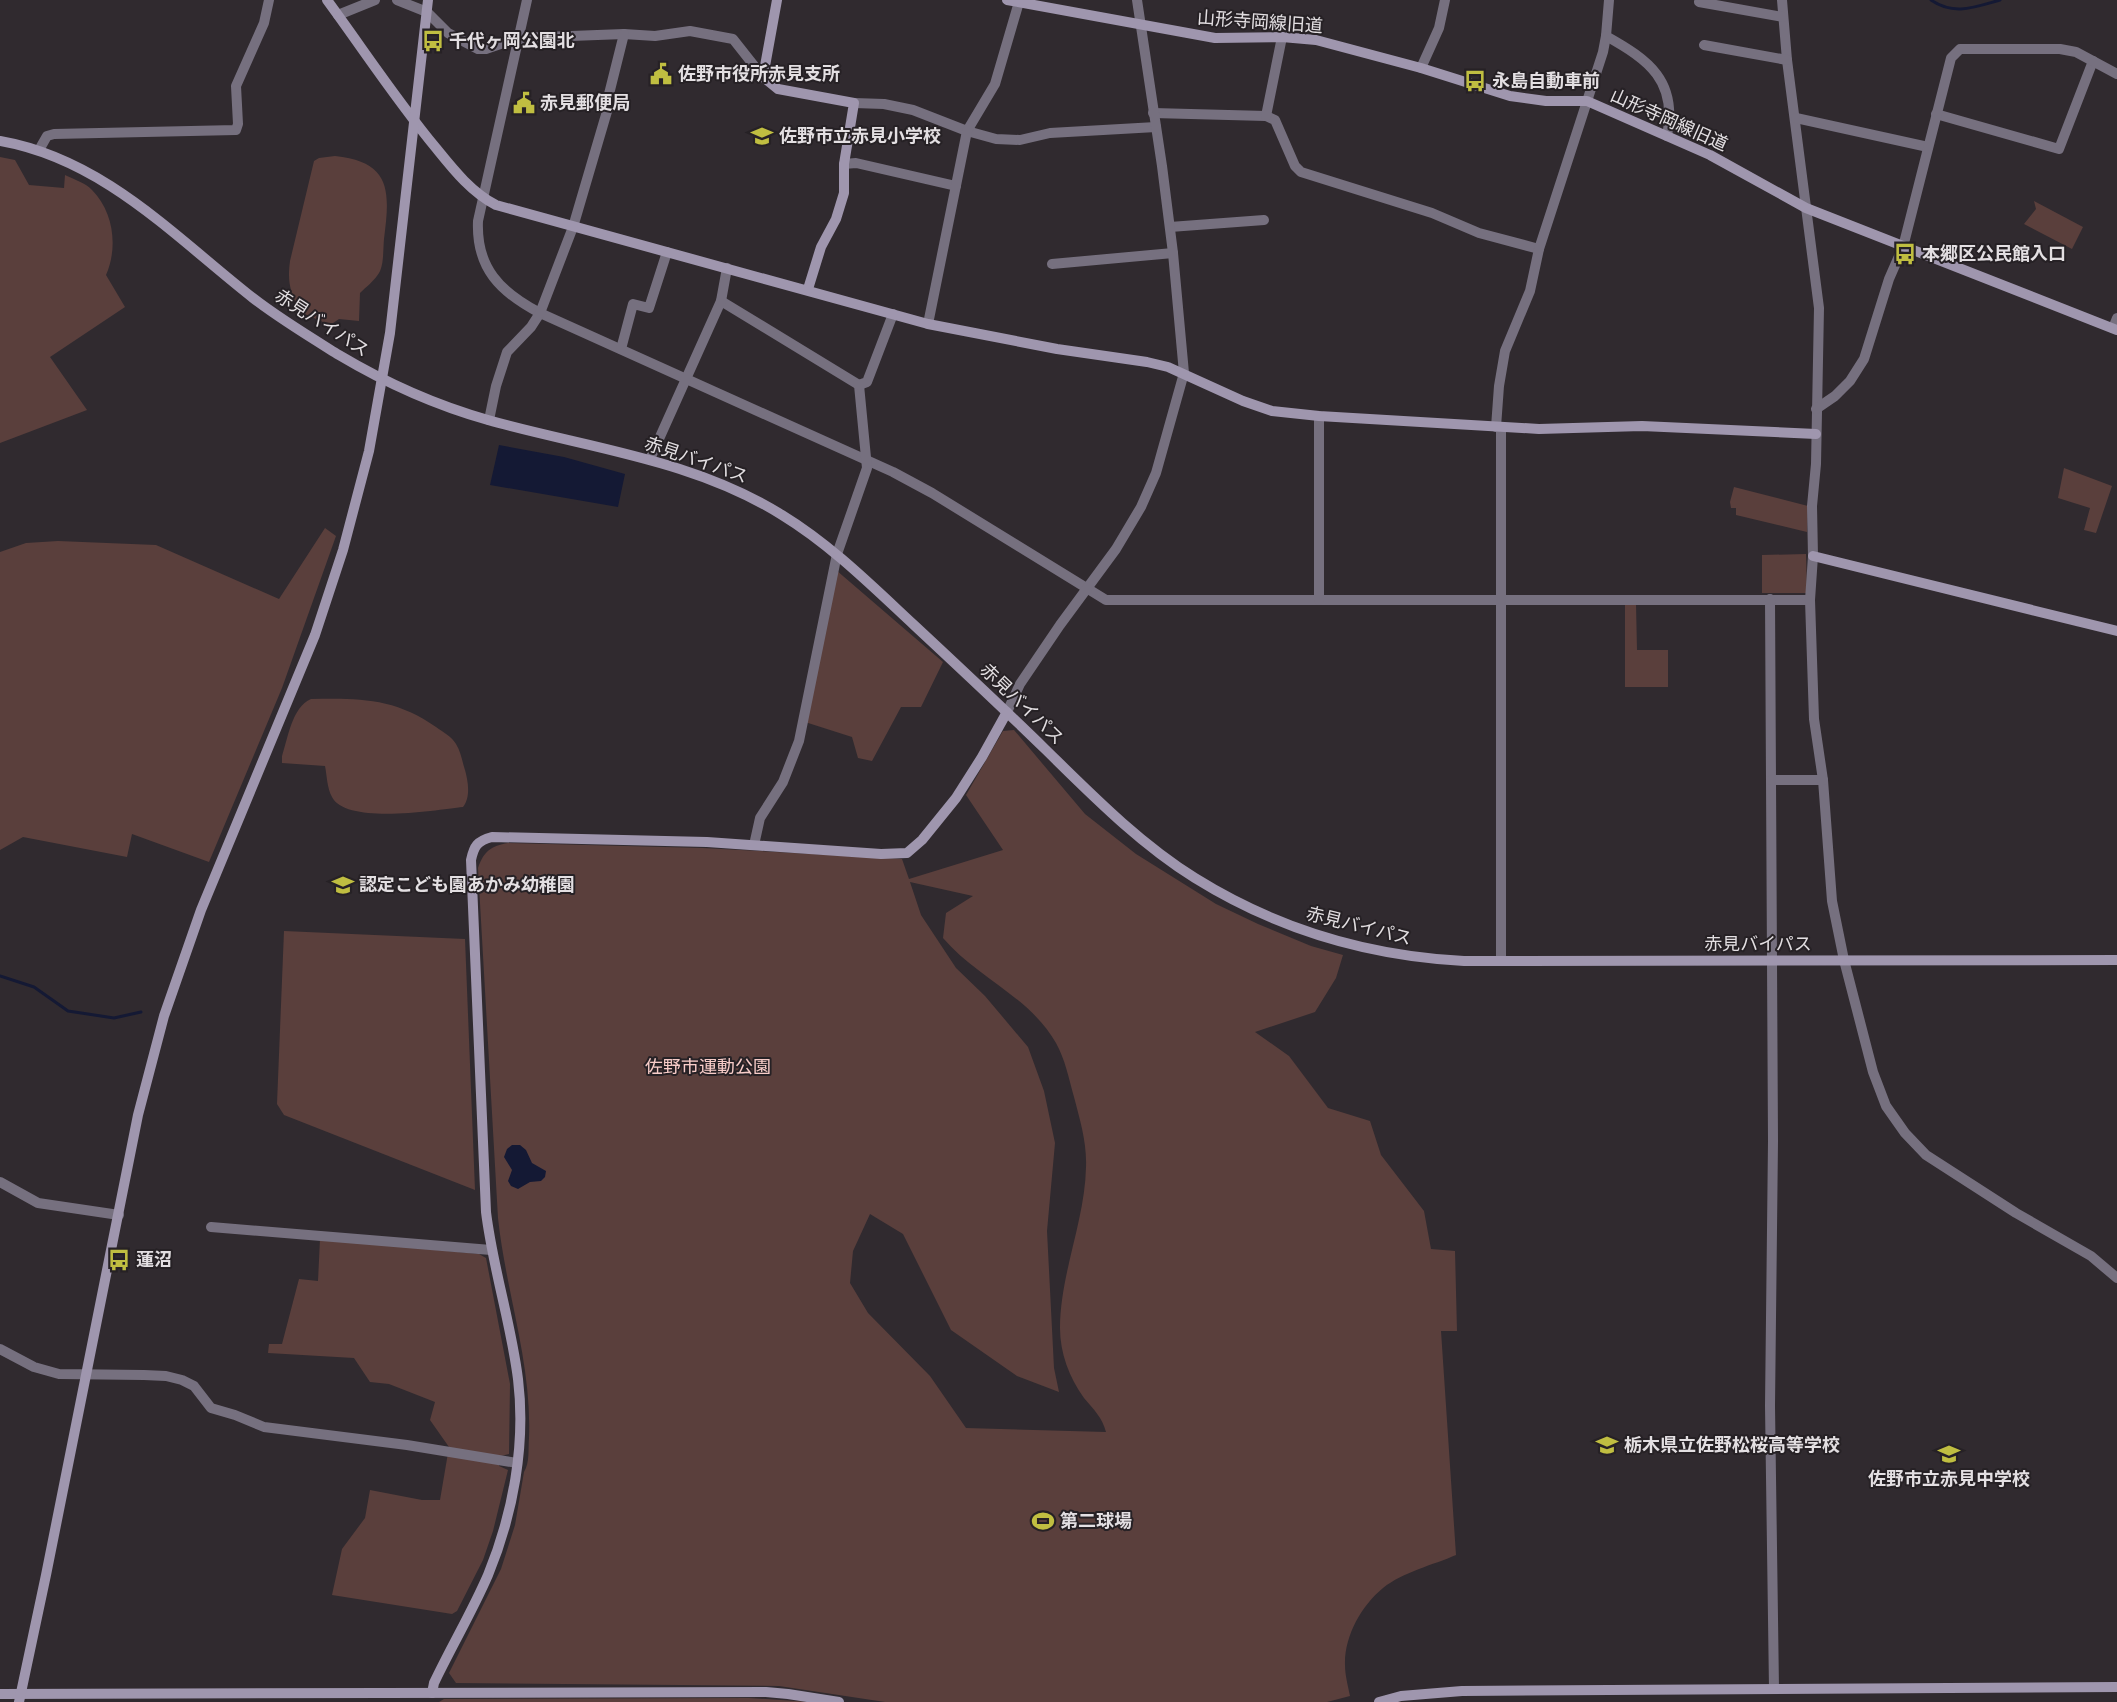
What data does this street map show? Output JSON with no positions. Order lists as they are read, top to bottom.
{
  "streets": {
    "street": ["山形寺岡線旧道", "赤見バイパス"]
  },
  "parks": ["佐野市運動公園"],
  "places": {
    "bus stop": [
      "千代ヶ岡公園北",
      "永島自動車前",
      "本郷区公民館入口",
      "蓮沼"
    ],
    "public building": ["佐野市役所赤見支所", "赤見郵便局"],
    "school or university": [
      "佐野市立赤見小学校",
      "認定こども園あかみ幼稚園",
      "栃木県立佐野松桜高等学校",
      "佐野市立赤見中学校"
    ],
    "sports": ["第二球場"]
  }
}
